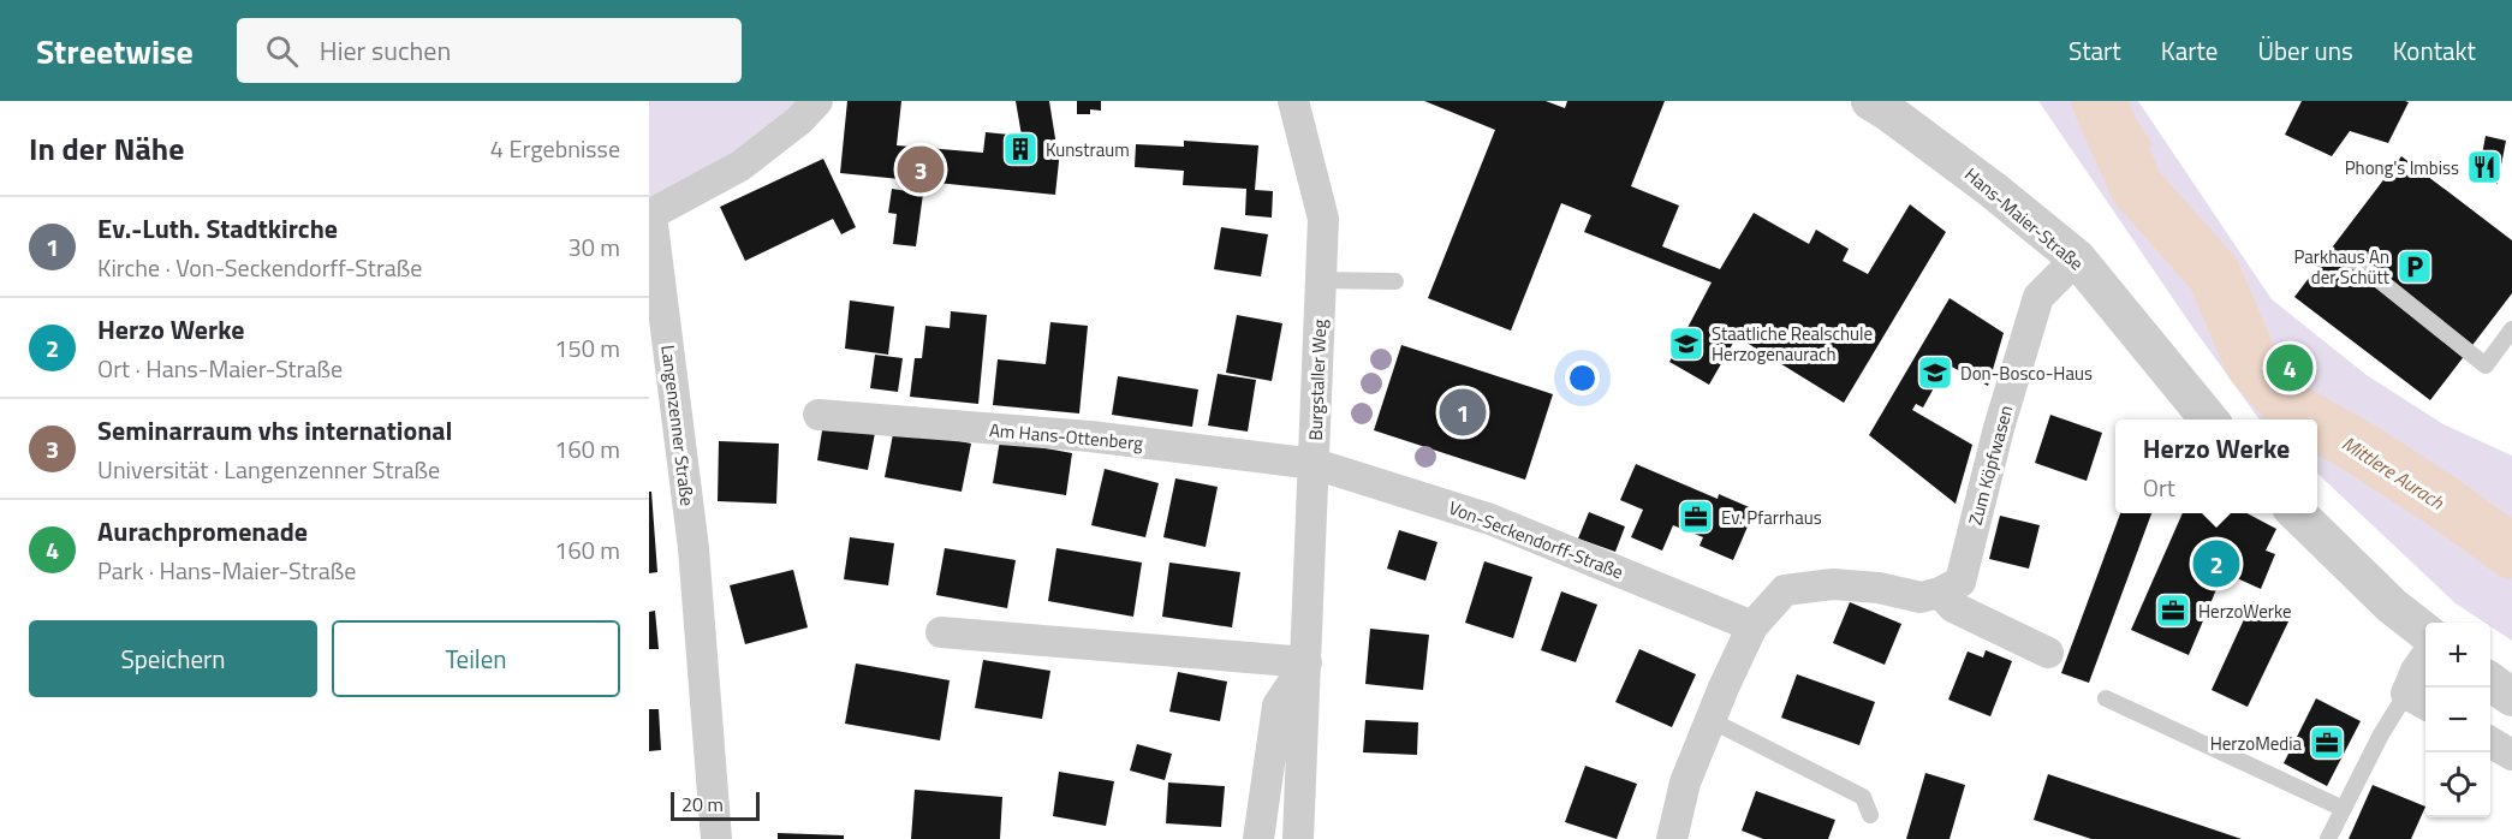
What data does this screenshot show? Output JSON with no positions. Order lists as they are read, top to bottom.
{
  "streets": {
    "street": [
      "Hans-Maier-Straße",
      "Burgstaller Weg",
      "Langenzenner Straße",
      "Am Hans-Ottenberg",
      "Zum Köpfwasen",
      "Von-Seckendorff-Straße"
    ]
  },
  "crossings": [
    ["Hans-Maier-Straße", "Zum Köpfwasen"],
    ["Burgstaller Weg", "Am Hans-Ottenberg"],
    ["Burgstaller Weg", "Von-Seckendorff-Straße"],
    ["Am Hans-Ottenberg", "Von-Seckendorff-Straße"]
  ],
  "water": ["Mittlere Aurach"],
  "places": {
    "building": ["Kunstraum"],
    "restaurant": ["Phong's Imbiss"],
    "parking": ["Parkhaus An der Schütt"],
    "school or university": ["Staatliche Realschule Herzogenaurach", "Don-Bosco-Haus"],
    "office": ["Ev. Pfarrhaus", "HerzoWerke", "HerzoMedia"]
  },
  "scale_bar": "20 m",
  "page": {
    "header": "Streetwise",
    "search": "Hier suchen",
    "nav": [
      "Start",
      "Karte",
      "Über uns",
      "Kontakt"
    ],
    "heading": ["In der Nähe", "4 Ergebnisse"],
    "pins": [
      "3",
      "4",
      "1",
      "2"
    ],
    "list": [
      {
        "mark": "1",
        "name": "Ev.-Luth. Stadtkirche",
        "note": "Kirche · Von-Seckendorff-Straße",
        "value": "30 m"
      },
      {
        "mark": "2",
        "name": "Herzo Werke",
        "note": "Ort · Hans-Maier-Straße",
        "value": "150 m"
      },
      {
        "mark": "3",
        "name": "Seminarraum vhs international",
        "note": "Universität · Langenzenner Straße",
        "value": "160 m"
      },
      {
        "mark": "4",
        "name": "Aurachpromenade",
        "note": "Park · Hans-Maier-Straße",
        "value": "160 m"
      }
    ],
    "popup": ["Herzo Werke", "Ort"],
    "buttons": ["Speichern", "Teilen"],
    "map_buttons": ["+", "−"],
    "scale": "20 m"
  }
}
